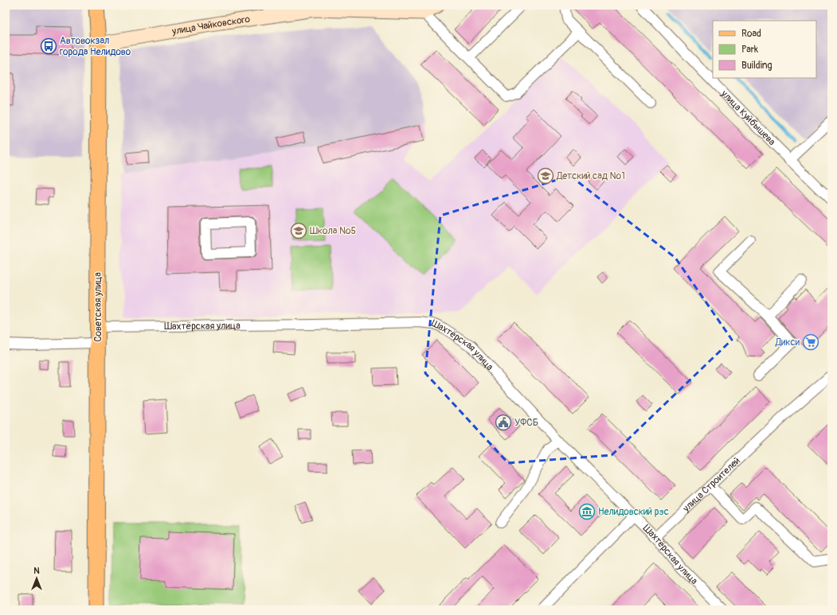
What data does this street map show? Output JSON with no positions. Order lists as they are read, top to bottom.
{
  "streets": {
    "main road": ["Советская улица"],
    "street": [
      "улица Чайковского",
      "улица Куйбышева",
      "Шахтёрская улица",
      "улица Строителей"
    ]
  },
  "crossings": [
    ["улица Чайковского", "Советская улица"],
    ["Советская улица", "Шахтёрская улица"],
    ["Шахтёрская улица", "улица Строителей"]
  ],
  "places": {
    "bus stop": ["Автовокзал города Нелидово"],
    "school or university": ["Детский сад №1", "Школа №5"],
    "supermarket": ["Дикси"],
    "public building": ["УФСБ"],
    "museum": ["Нелидовский рэс"]
  },
  "legend": ["Road", "Park", "Building"],
  "north": "top"
}
